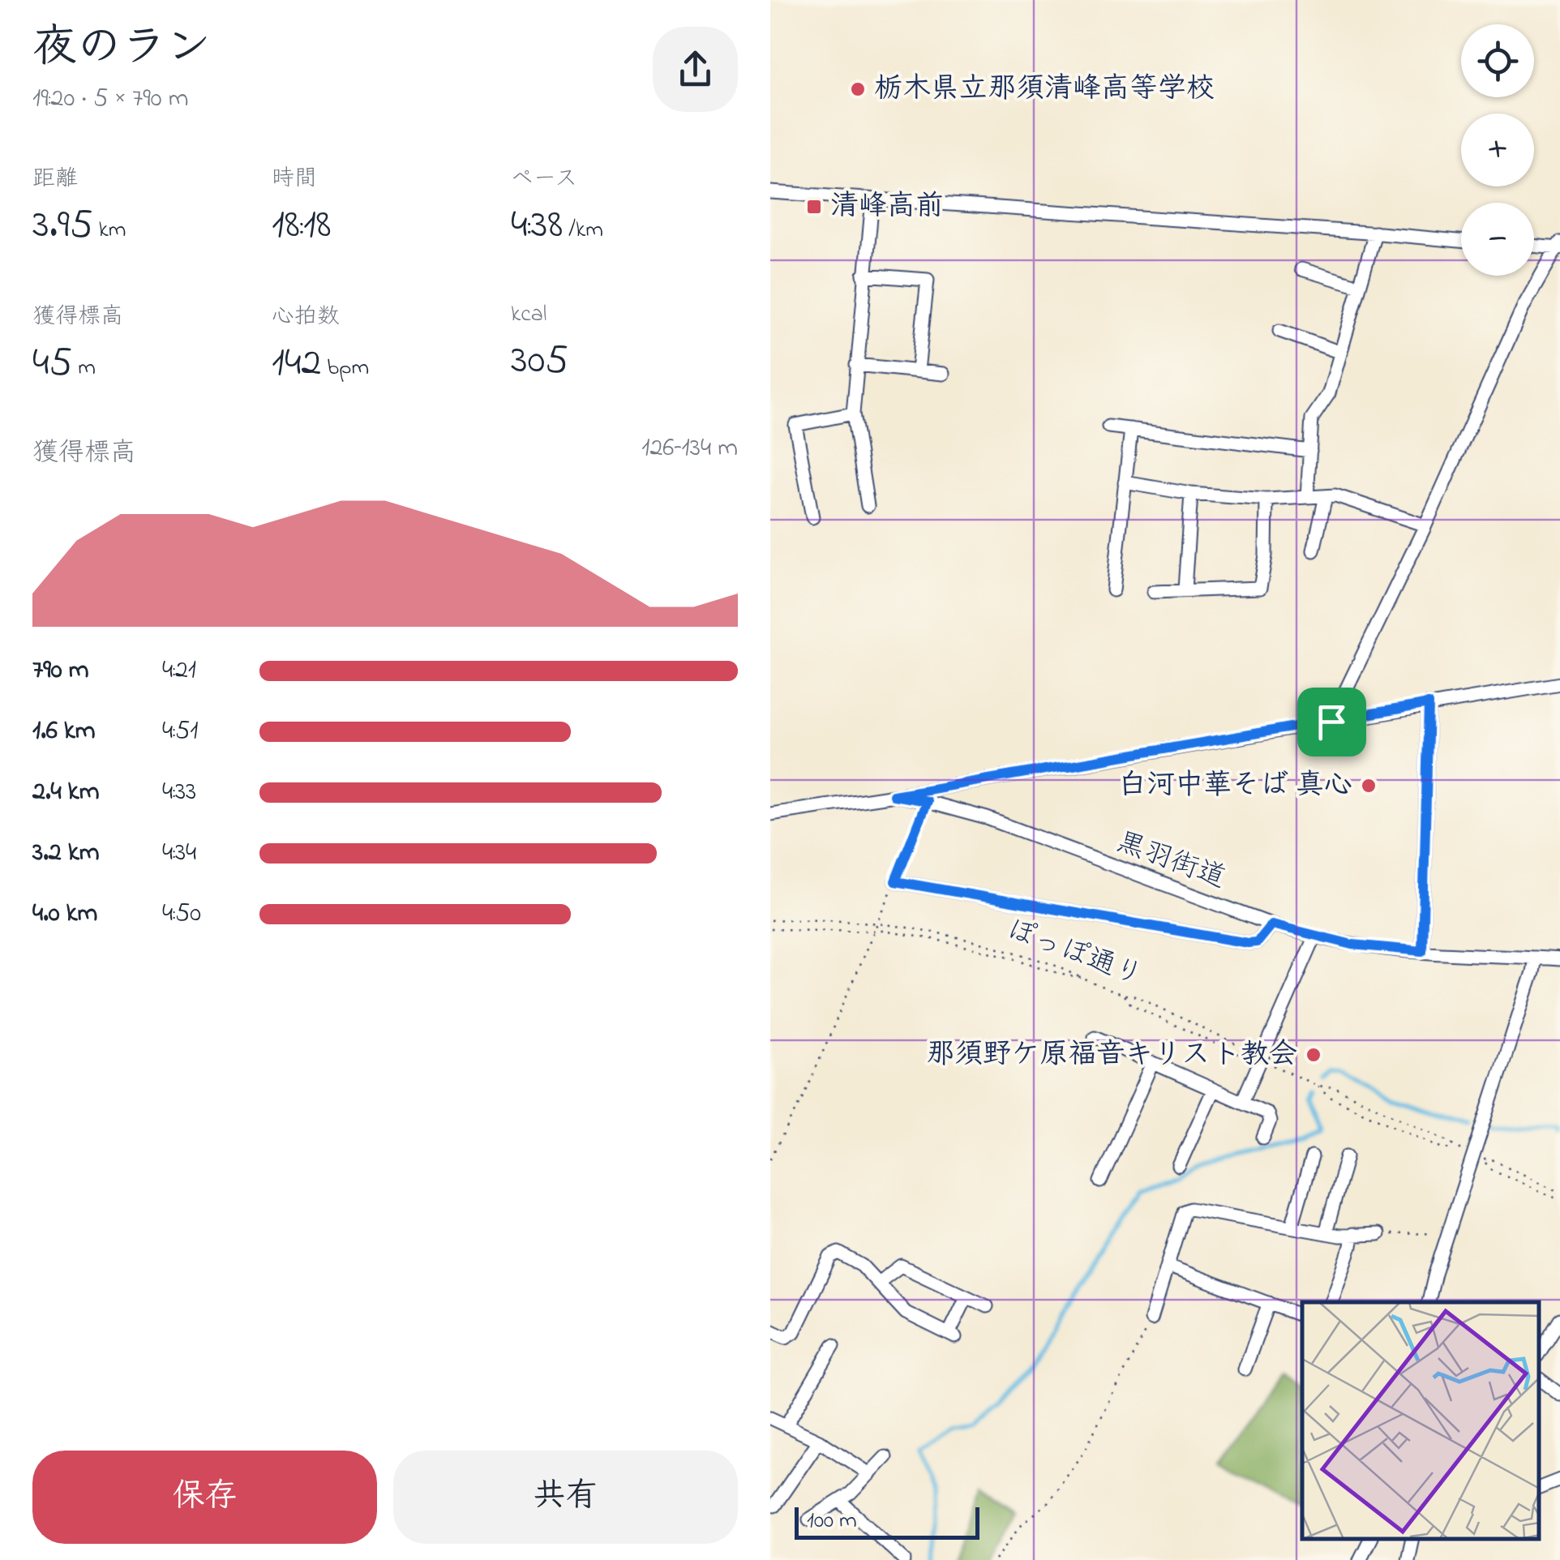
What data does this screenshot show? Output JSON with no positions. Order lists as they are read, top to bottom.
{
  "streets": {
    "street": ["黒羽街道"],
    "path": ["ぽっぽ通り"]
  },
  "places": {
    "other": ["栃木県立那須清峰高等学校", "白河中華そば 真心", "那須野ケ原福音キリスト教会"],
    "transit": ["清峰高前"]
  },
  "scale_bar": "100 m",
  "page": {
    "heading": ["夜のラン", "19:20 · 5 × 790 m"],
    "map_buttons": ["+", "−"],
    "stats": [
      ["距離", "3.95 km"],
      ["時間", "18:18"],
      ["ペース", "4:38 /km"],
      ["獲得標高", "45 m"],
      ["心拍数", "142 bpm"],
      ["kcal", "305"]
    ],
    "chart": ["獲得標高", "126–134 m"],
    "list": [
      {
        "name": "790 m",
        "note": "4:21"
      },
      {
        "name": "1.6 km",
        "note": "4:51"
      },
      {
        "name": "2.4 km",
        "note": "4:33"
      },
      {
        "name": "3.2 km",
        "note": "4:34"
      },
      {
        "name": "4.0 km",
        "note": "4:50"
      }
    ],
    "buttons": ["保存", "共有"],
    "scale": "100 m"
  }
}
